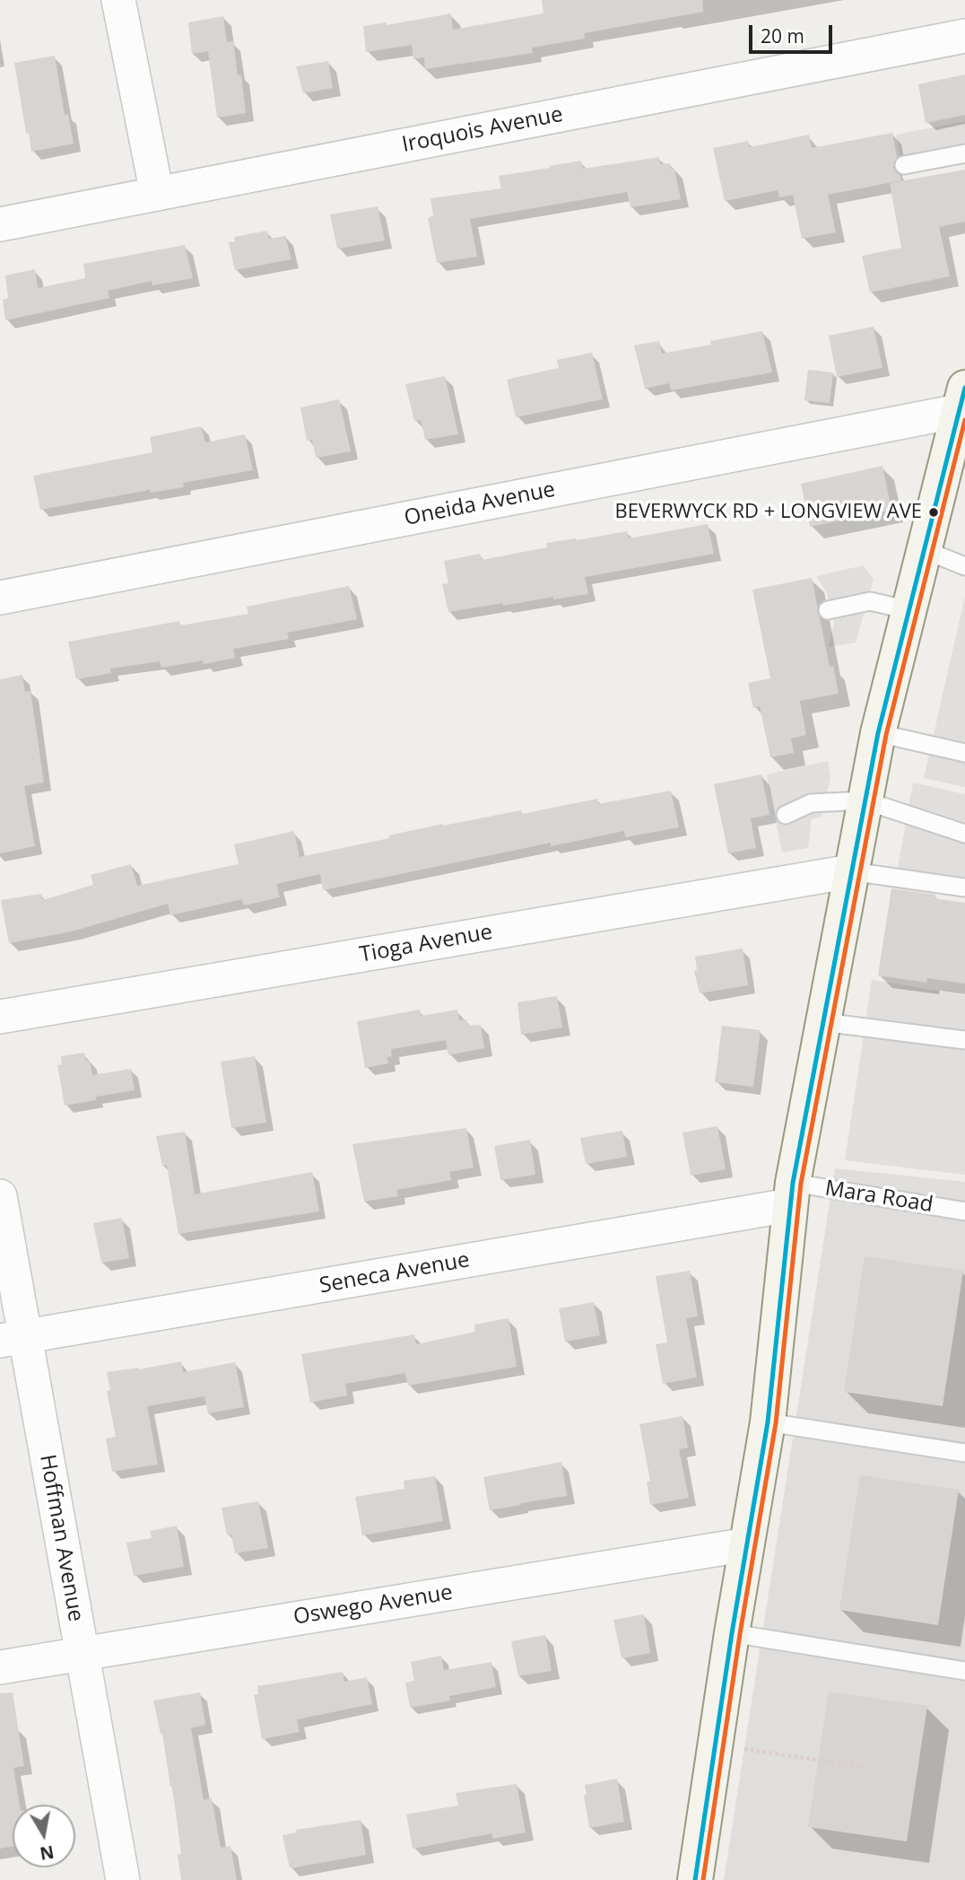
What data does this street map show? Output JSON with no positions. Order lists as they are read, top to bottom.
{
  "streets": {
    "street": [
      "Iroquois Avenue",
      "Oneida Avenue",
      "Tioga Avenue",
      "Seneca Avenue",
      "Hoffman Avenue",
      "Oswego Avenue"
    ],
    "lane": ["Mara Road"]
  },
  "crossings": [
    ["Mara Road", "Seneca Avenue"],
    ["Seneca Avenue", "Hoffman Avenue"],
    ["Hoffman Avenue", "Oswego Avenue"]
  ],
  "places": ["BEVERWYCK RD + LONGVIEW AVE"],
  "scale_bar": "20 m",
  "north": "bottom"
}
